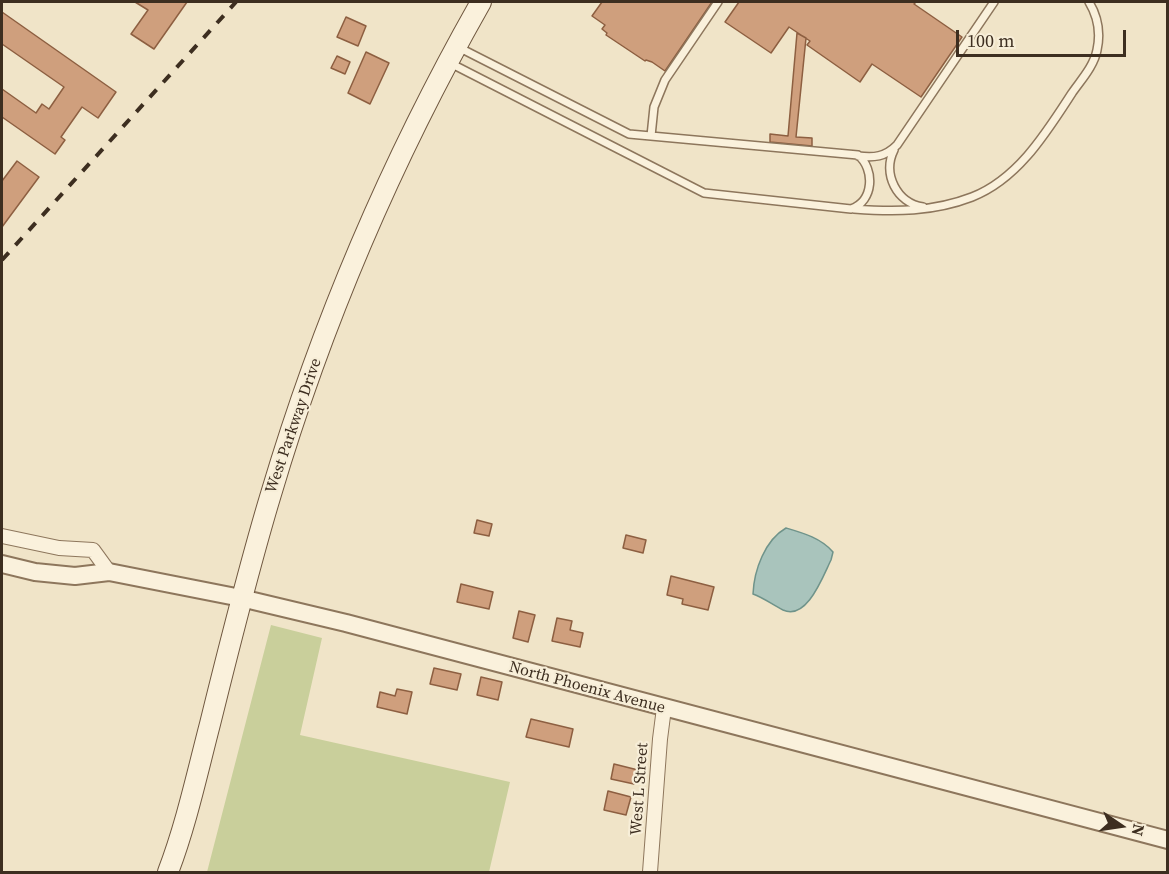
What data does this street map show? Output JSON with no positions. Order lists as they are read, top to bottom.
{
  "streets": {
    "main road": ["West Parkway Drive"],
    "street": ["North Phoenix Avenue", "West L Street"]
  },
  "crossings": [
    ["West Parkway Drive", "North Phoenix Avenue"],
    ["North Phoenix Avenue", "West L Street"]
  ],
  "scale_bar": "100 m",
  "north": "right"
}
